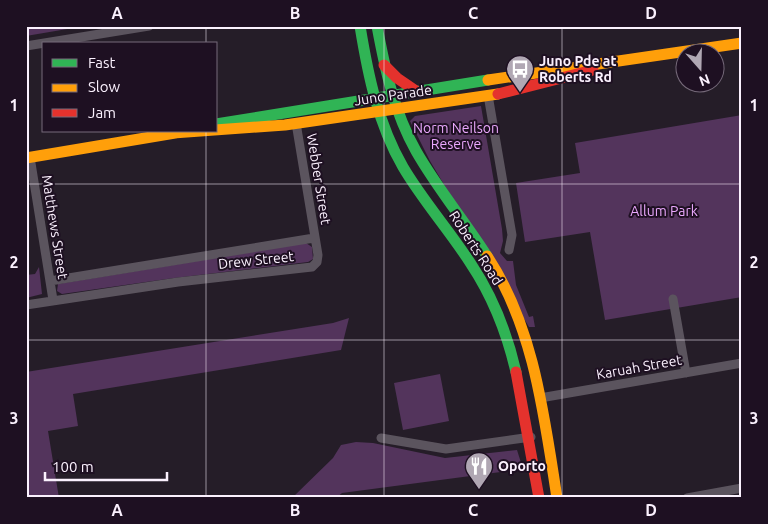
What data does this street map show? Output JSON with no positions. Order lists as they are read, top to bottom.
{
  "streets": {
    "main road": ["Juno Parade", "Roberts Road"],
    "street": [
      "Webber Street",
      "Matthews Street",
      "Drew Street",
      "Karuah Street"
    ]
  },
  "crossings": [
    ["Juno Parade", "Webber Street"],
    ["Juno Parade", "Matthews Street"],
    ["Juno Parade", "Roberts Road"],
    ["Webber Street", "Drew Street"],
    ["Matthews Street", "Drew Street"],
    ["Roberts Road", "Karuah Street"]
  ],
  "parks": ["Norm Neilson Reserve", "Allum Park"],
  "places": {
    "bus stop": ["Juno Pde at Roberts Rd"],
    "restaurant": ["Oporto"]
  },
  "legend": ["Fast", "Slow", "Jam"],
  "scale_bar": "100 m",
  "north": "bottom",
  "grid": {
    "columns": [
      "A",
      "B",
      "C",
      "D"
    ],
    "rows": ["1", "2", "3"]
  }
}
